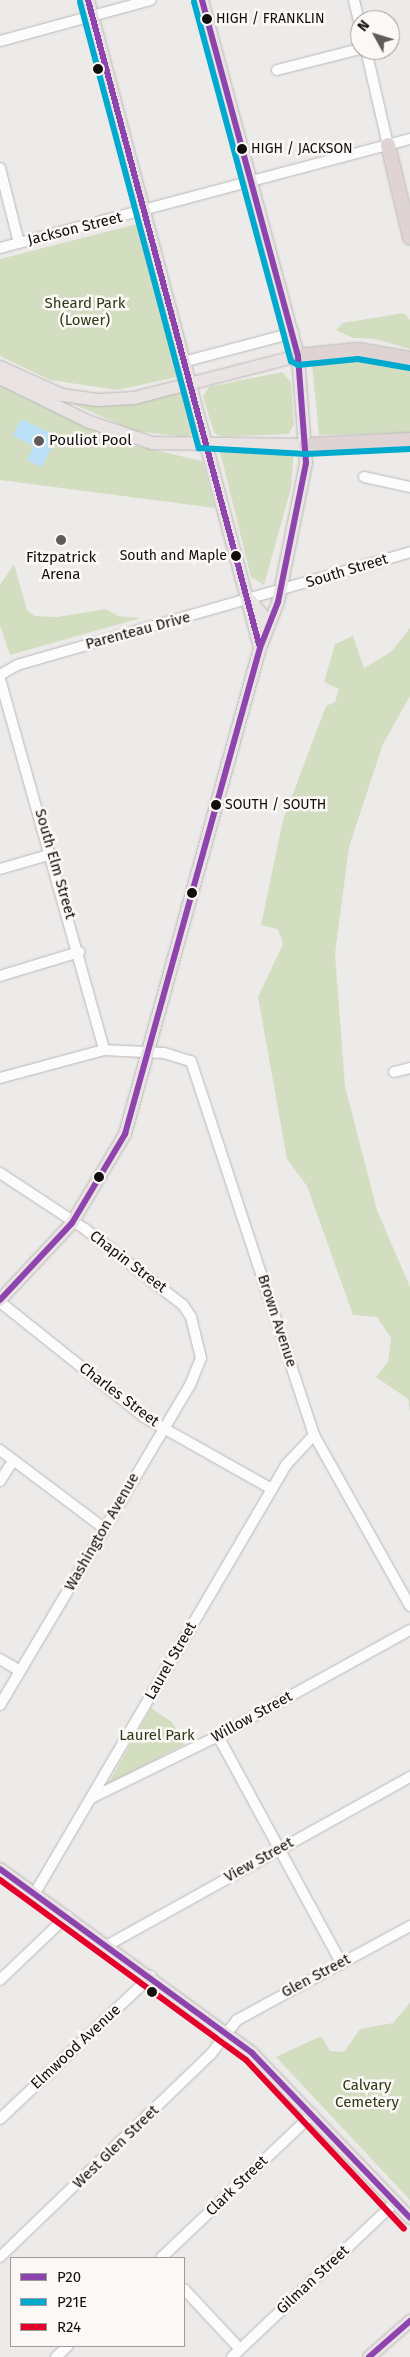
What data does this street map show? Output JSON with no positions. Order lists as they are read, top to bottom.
{
  "streets": {
    "street": [
      "Jackson Street",
      "South Street",
      "Parenteau Drive",
      "South Elm Street",
      "Chapin Street",
      "Brown Avenue",
      "Charles Street",
      "Washington Avenue",
      "Laurel Street",
      "Willow Street",
      "View Street",
      "Glen Street",
      "Elmwood Avenue",
      "West Glen Street",
      "Clark Street",
      "Gilman Street"
    ]
  },
  "crossings": [
    ["South Street", "Parenteau Drive"],
    ["Parenteau Drive", "South Elm Street"],
    ["Chapin Street", "Washington Avenue"],
    ["Brown Avenue", "Laurel Street"],
    ["Charles Street", "Washington Avenue"],
    ["Charles Street", "Laurel Street"],
    ["Laurel Street", "Willow Street"],
    ["Glen Street", "West Glen Street"]
  ],
  "parks": ["Sheard Park (Lower)", "Laurel Park", "Calvary Cemetery"],
  "places": [
    "HIGH / FRANKLIN",
    "HIGH / JACKSON",
    "Pouliot Pool",
    "Fitzpatrick Arena",
    "South and Maple",
    "SOUTH / SOUTH"
  ],
  "lines": ["transit line P20", "transit line P21E", "transit line R24"],
  "legend": ["P20", "P21E", "R24"],
  "north": "top left"
}
